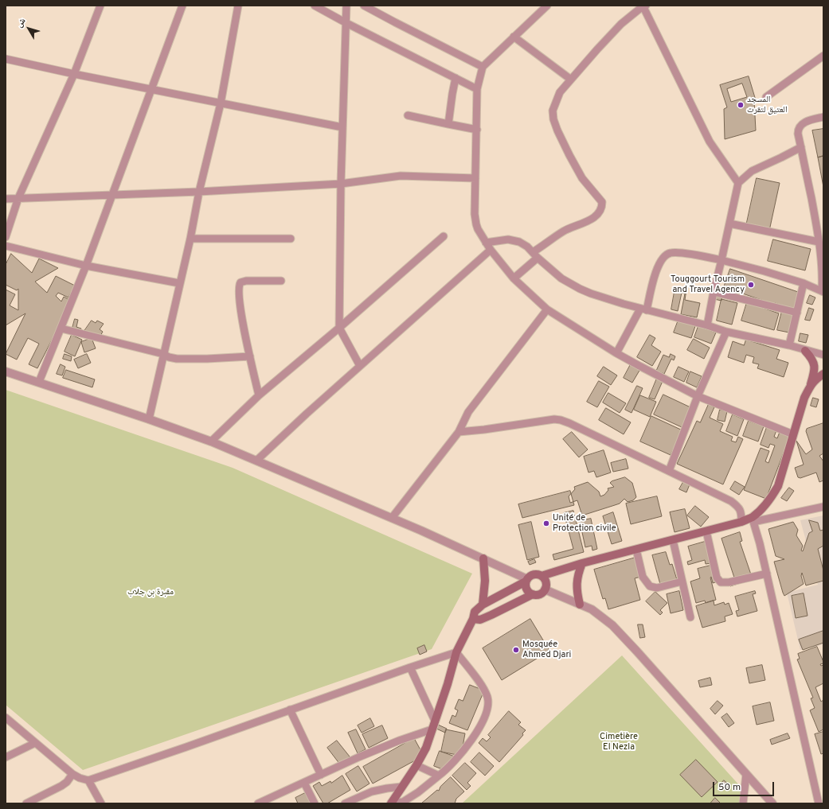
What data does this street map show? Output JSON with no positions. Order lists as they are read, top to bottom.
{
  "parks": ["مقبرة بن جلاب", "Cimetière El Nezla"],
  "places": [
    "المسجد العتيق لتقرت",
    "Touggourt Tourism and Travel Agency",
    "Unité de Protection civile",
    "Mosquée Ahmed Djari"
  ],
  "scale_bar": "50 m",
  "north": "top left"
}
